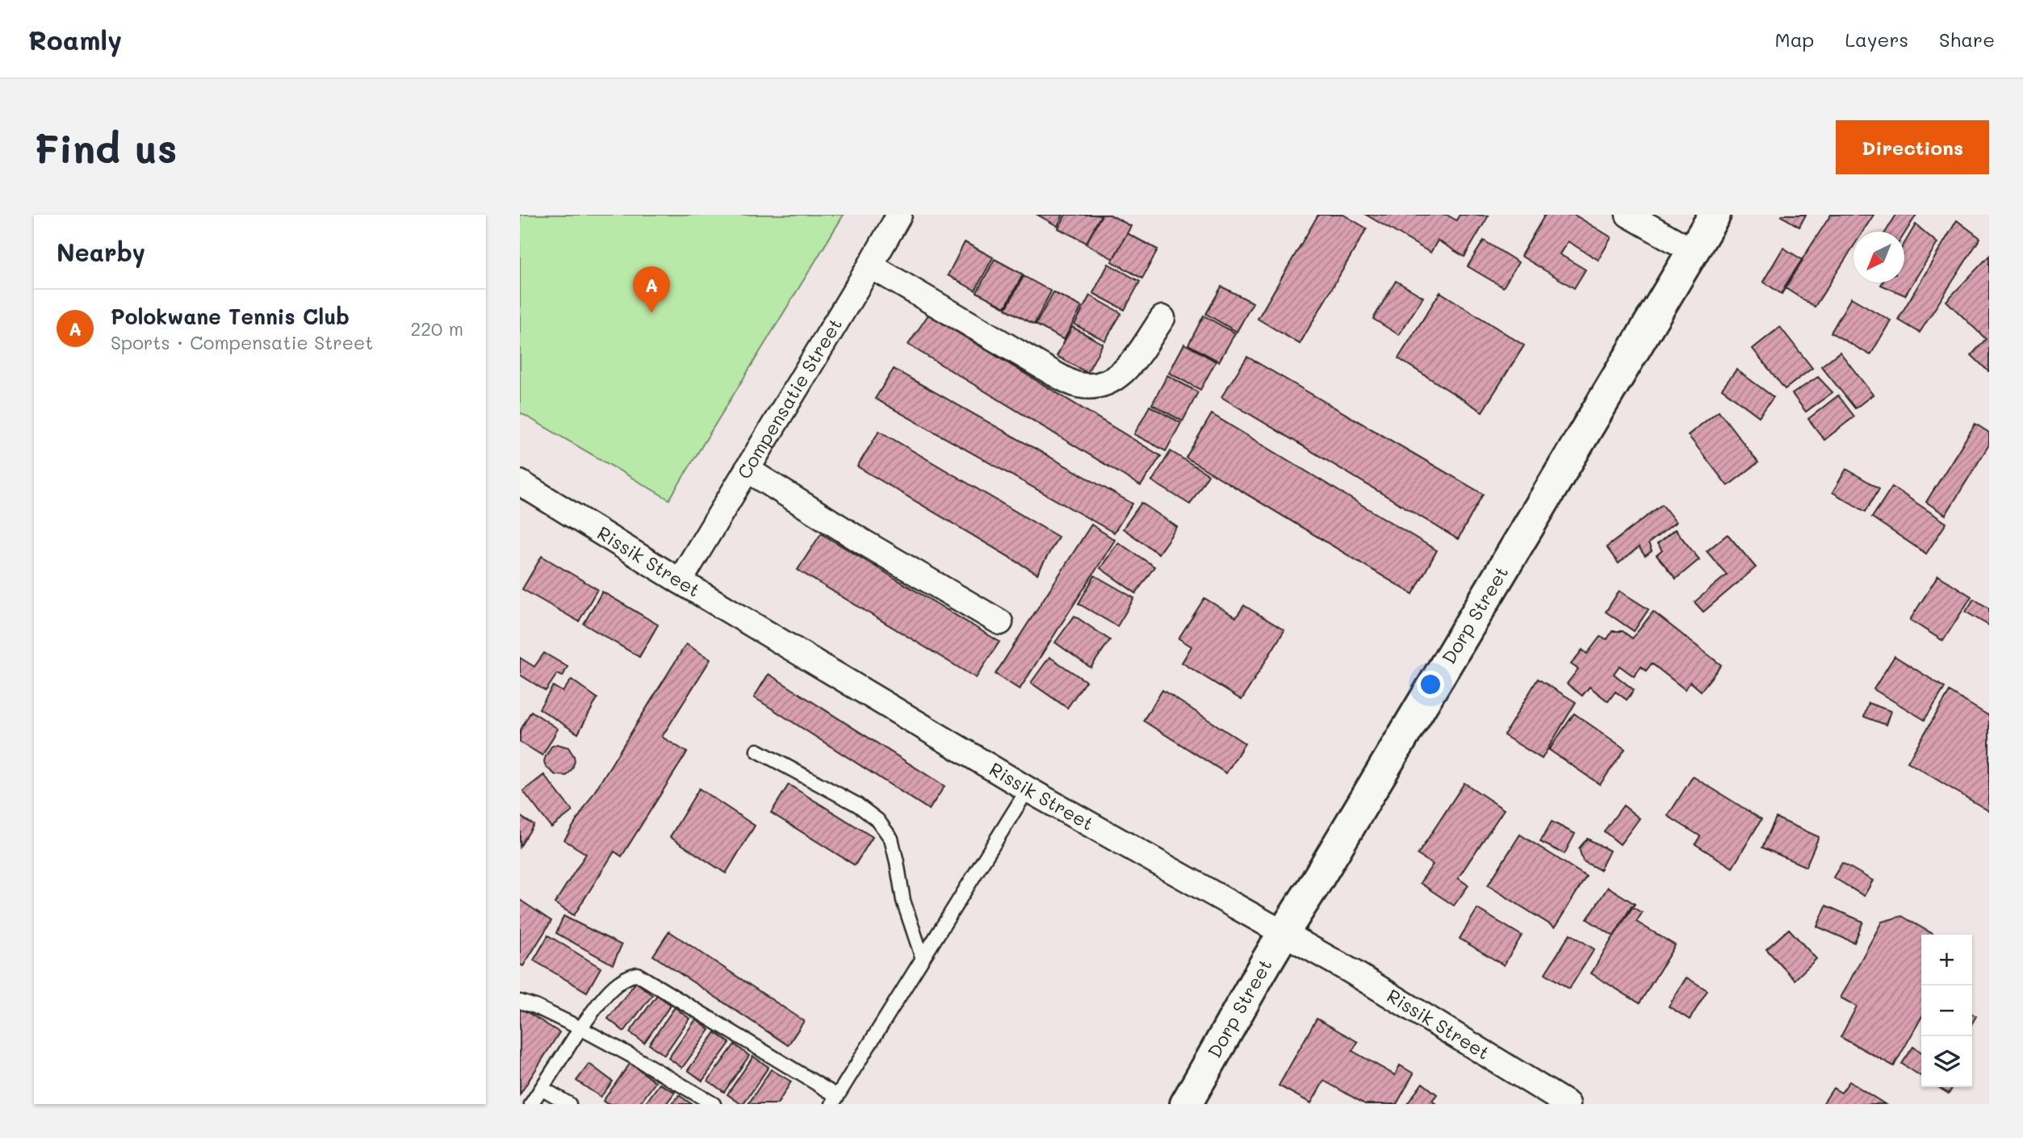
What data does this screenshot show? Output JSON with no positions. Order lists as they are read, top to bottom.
{
  "streets": {
    "street": ["Compensatie Street", "Rissik Street", "Dorp Street"]
  },
  "crossings": [
    ["Compensatie Street", "Rissik Street"],
    ["Rissik Street", "Dorp Street"]
  ],
  "north": "bottom left",
  "page": {
    "header": "Roamly",
    "nav": ["Map", "Layers", "Share"],
    "buttons": "Directions",
    "title": "Find us",
    "heading": "Nearby",
    "pins": "A",
    "list": [
      {
        "mark": "A",
        "name": "Polokwane Tennis Club",
        "note": "Sports · Compensatie Street",
        "value": "220 m"
      }
    ],
    "map_buttons": ["+", "−"]
  }
}
